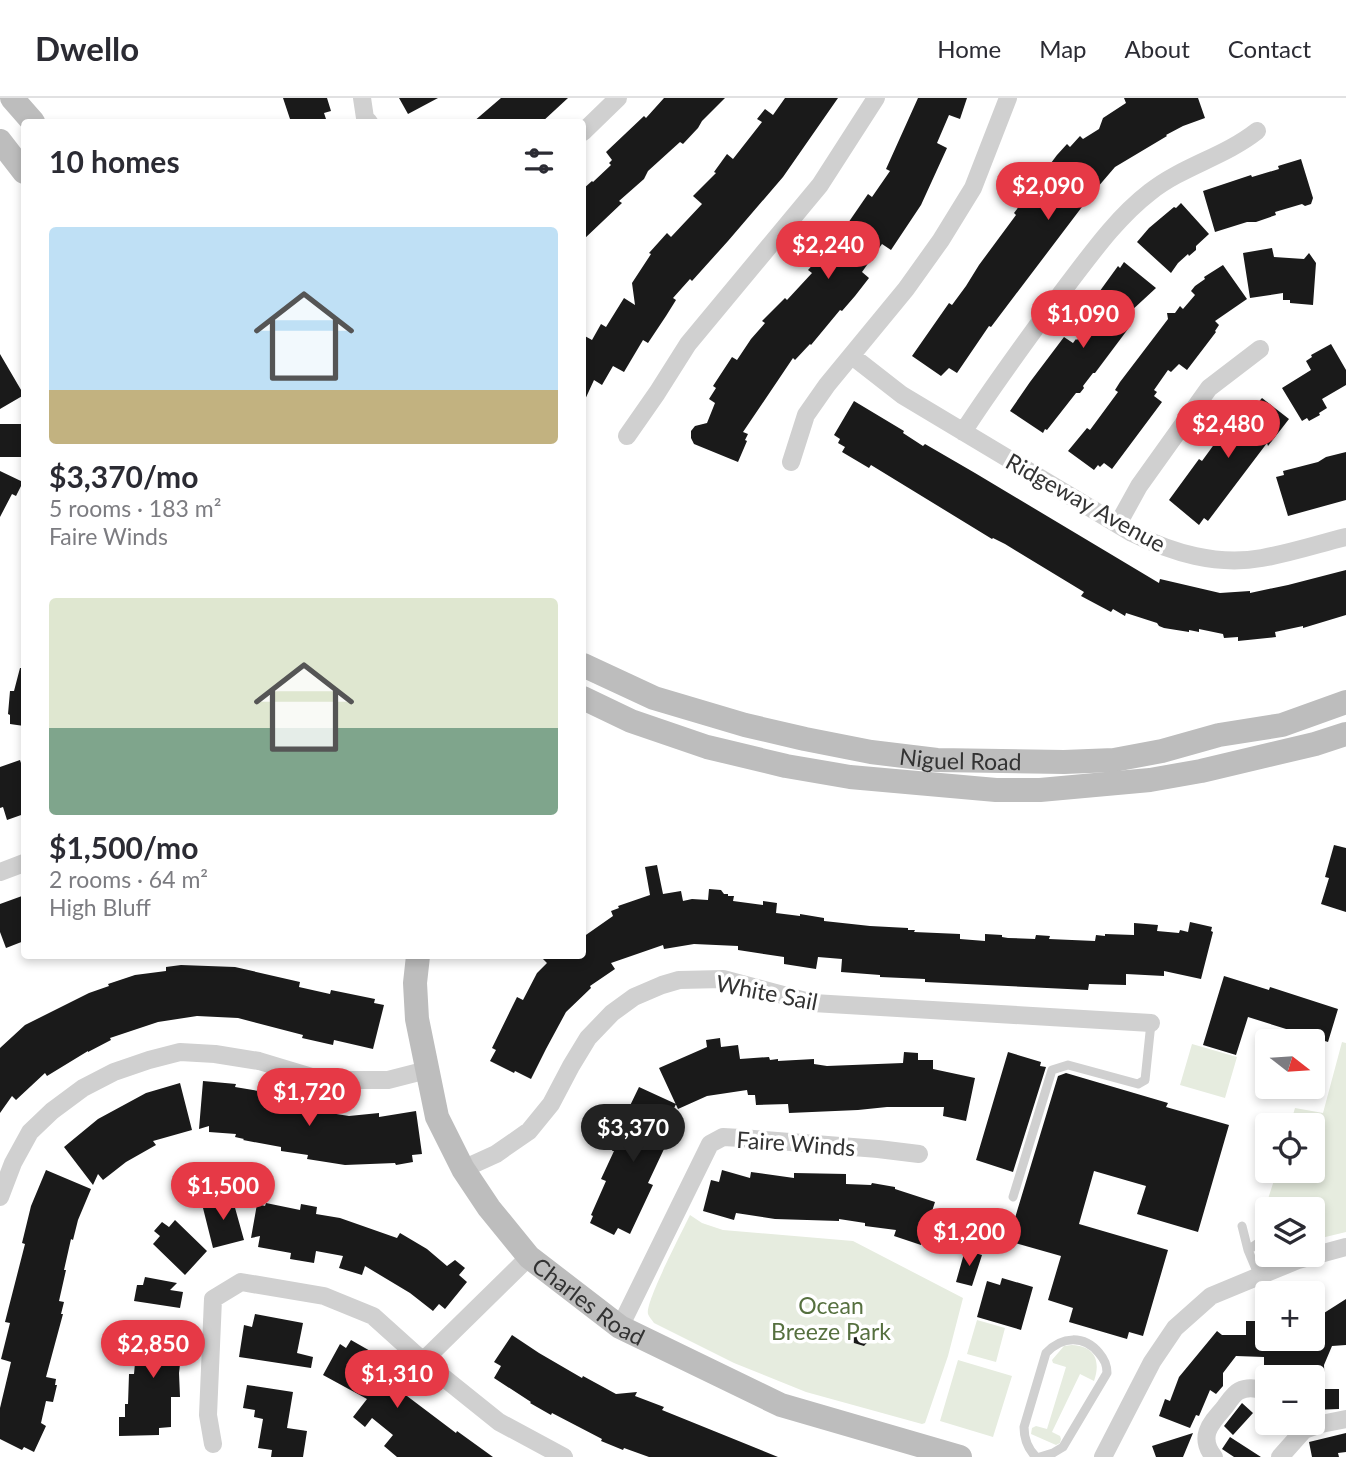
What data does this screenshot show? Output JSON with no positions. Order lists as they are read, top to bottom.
{
  "streets": {
    "main road": ["Niguel Road", "Charles Road"],
    "street": ["Ridgeway Avenue", "White Sail", "Faire Winds"]
  },
  "crossings": [
    ["White Sail", "Charles Road"],
    ["Faire Winds", "Charles Road"]
  ],
  "parks": ["Ocean Breeze Park"],
  "north": "right",
  "page": {
    "header": "Dwello",
    "nav": [
      "Home",
      "Map",
      "About",
      "Contact"
    ],
    "heading": "10 homes",
    "price": [
      "$2,090",
      "$2,240",
      "$1,090",
      "$2,480",
      "$1,720",
      "$3,370",
      "$1,500",
      "$1,200",
      "$2,850",
      "$1,310"
    ],
    "list": [
      {
        "name": "$3,370/mo",
        "note": "5 rooms · 183 m² · Faire Winds"
      },
      {
        "name": "$1,500/mo",
        "note": "2 rooms · 64 m² · High Bluff"
      }
    ],
    "map_buttons": ["+", "−"]
  }
}
